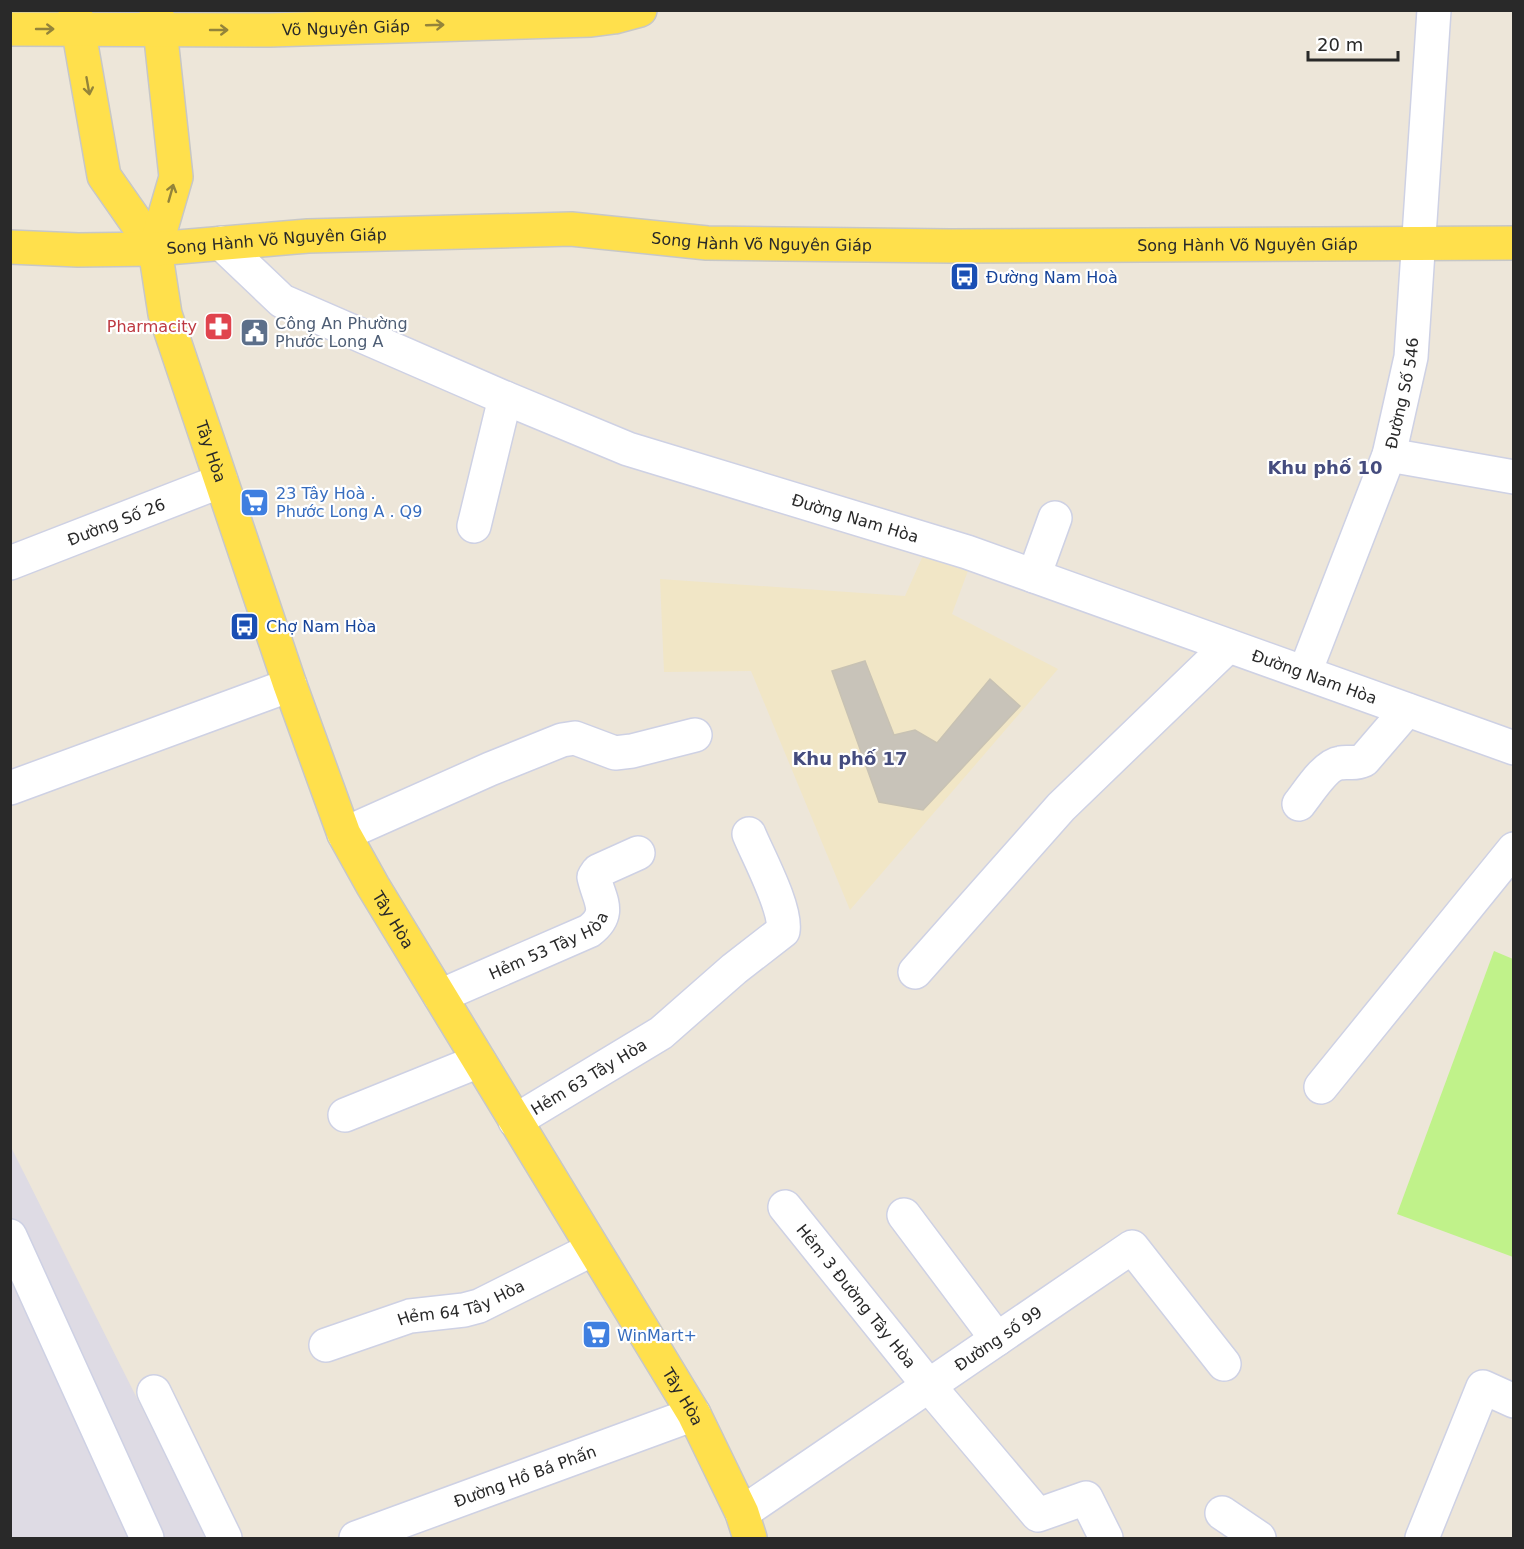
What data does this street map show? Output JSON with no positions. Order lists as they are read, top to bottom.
{
  "streets": {
    "main road": ["Võ Nguyên Giáp", "Song Hành Võ Nguyên Giáp", "Tây Hòa"],
    "street": [
      "Đường Số 546",
      "Đường Nam Hòa",
      "Đường Số 26",
      "Hẻm 53 Tây Hòa",
      "Hẻm 63 Tây Hòa",
      "Hẻm 3 Đường Tây Hòa",
      "Hẻm 64 Tây Hòa",
      "Đường số 99",
      "Đường Hồ Bá Phấn"
    ]
  },
  "crossings": [
    ["Võ Nguyên Giáp", "Tây Hòa"],
    ["Song Hành Võ Nguyên Giáp", "Đường Số 546"],
    ["Song Hành Võ Nguyên Giáp", "Tây Hòa"],
    ["Song Hành Võ Nguyên Giáp", "Đường Nam Hòa"],
    ["Đường Số 546", "Đường Nam Hòa"],
    ["Tây Hòa", "Đường Số 26"],
    ["Tây Hòa", "Hẻm 53 Tây Hòa"],
    ["Tây Hòa", "Hẻm 63 Tây Hòa"],
    ["Tây Hòa", "Hẻm 64 Tây Hòa"],
    ["Tây Hòa", "Đường số 99"],
    ["Tây Hòa", "Đường Hồ Bá Phấn"],
    ["Hẻm 3 Đường Tây Hòa", "Đường số 99"]
  ],
  "one_way": ["Võ Nguyên Giáp"],
  "districts": ["Khu phố 10", "Khu phố 17"],
  "places": {
    "bus stop": ["Đường Nam Hoà", "Chợ Nam Hòa"],
    "pharmacy": ["Pharmacity"],
    "public building": ["Công An Phường Phước Long A"],
    "supermarket": ["23 Tây Hoà . Phước Long A . Q9", "WinMart+"]
  },
  "scale_bar": "20 m"
}
